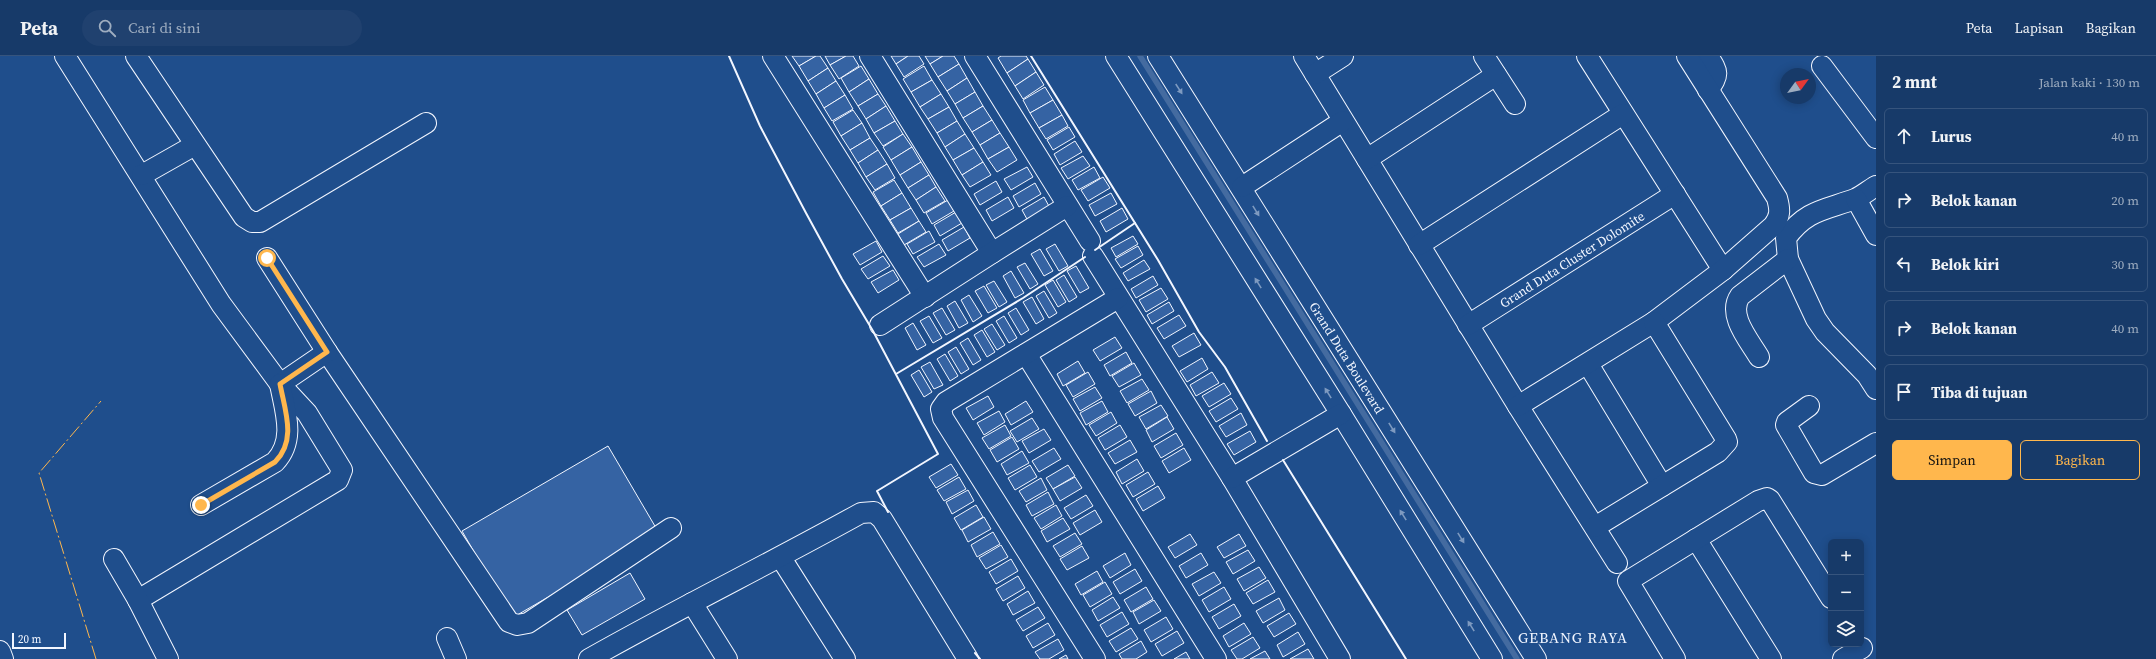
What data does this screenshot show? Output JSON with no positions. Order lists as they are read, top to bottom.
{
  "streets": {
    "street": ["Grand Duta Cluster Dolomite", "Grand Duta Boulevard"]
  },
  "districts": ["GEBANG RAYA"],
  "scale_bar": "20 m",
  "north": "top right",
  "page": {
    "header": "Peta",
    "search": "Cari di sini",
    "nav": ["Peta", "Lapisan", "Bagikan"],
    "heading": ["2 mnt", "Jalan kaki · 130 m"],
    "list": [
      ["Lurus", "40 m"],
      ["Belok kanan", "20 m"],
      ["Belok kiri", "30 m"],
      ["Belok kanan", "40 m"],
      "Tiba di tujuan"
    ],
    "buttons": ["Simpan", "Bagikan"],
    "map_buttons": ["+", "−"],
    "scale": "20 m"
  }
}
